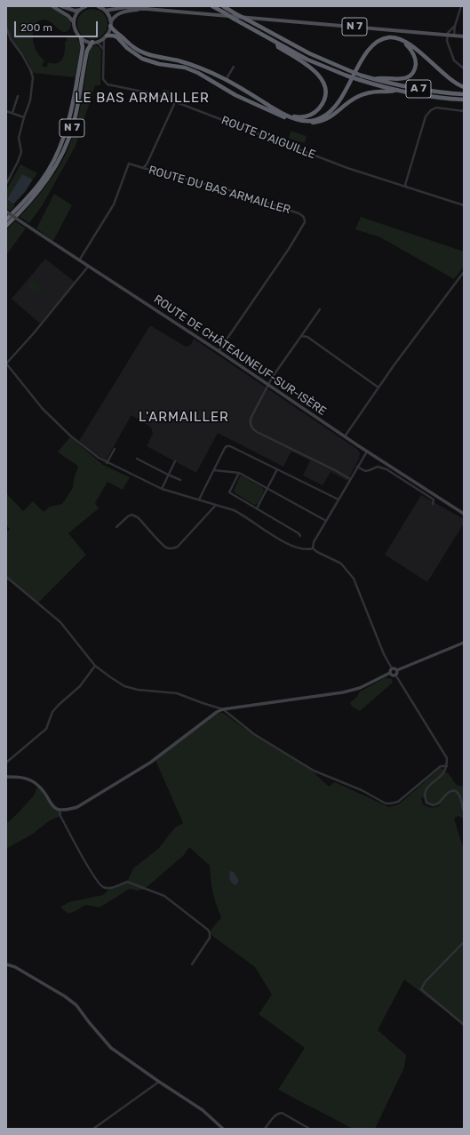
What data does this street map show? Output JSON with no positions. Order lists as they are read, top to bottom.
{
  "streets": {
    "highway": ["N 7", "A 7"],
    "street": ["ROUTE D'AIGUILLE", "ROUTE DU BAS ARMAILLER", "ROUTE DE CHÂTEAUNEUF-SUR-ISÈRE"]
  },
  "crossings": [
    ["ROUTE DU BAS ARMAILLER", "ROUTE DE CHÂTEAUNEUF-SUR-ISÈRE"]
  ],
  "districts": ["LE BAS ARMAILLER", "L'ARMAILLER"],
  "scale_bar": "200 m"
}
